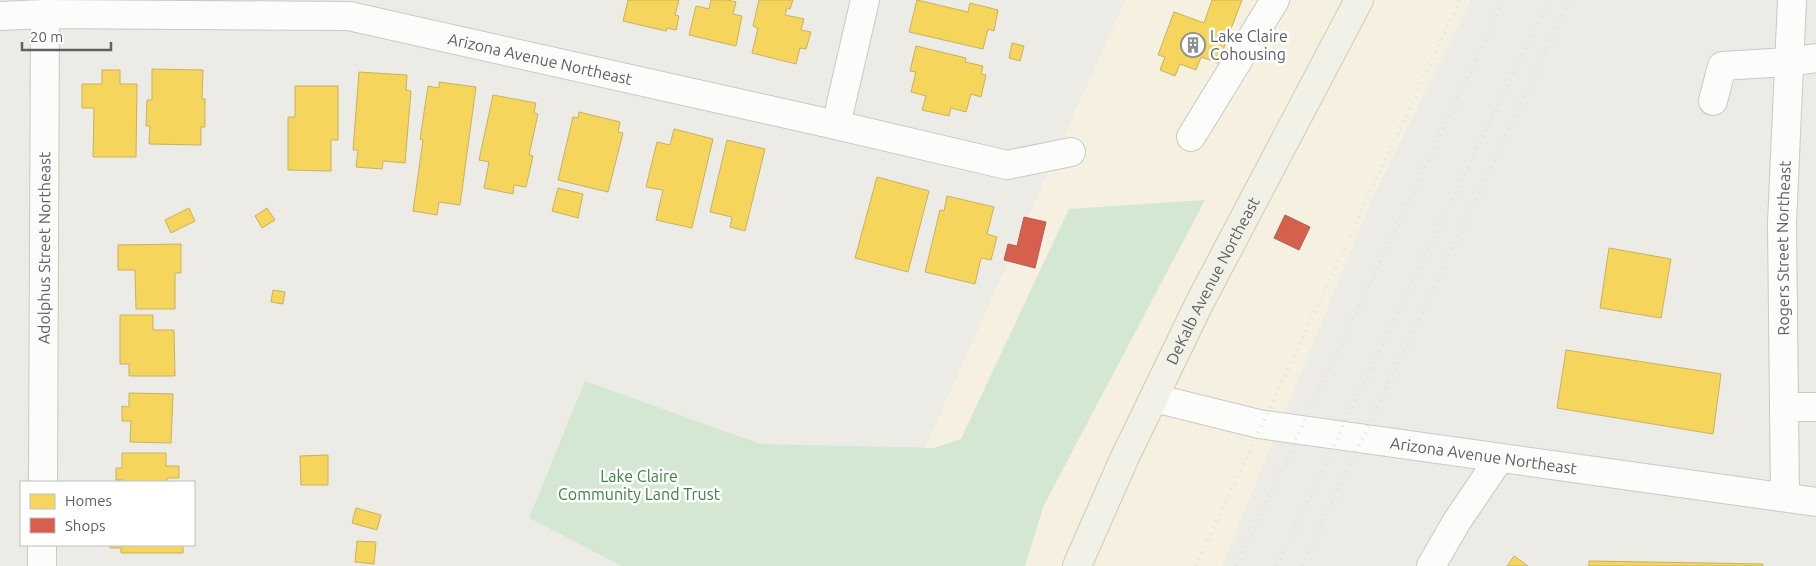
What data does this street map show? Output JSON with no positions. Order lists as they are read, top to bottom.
{
  "streets": {
    "main road": ["DeKalb Avenue Northeast"],
    "street": ["Arizona Avenue Northeast", "Adolphus Street Northeast", "Rogers Street Northeast"]
  },
  "crossings": [
    ["Arizona Avenue Northeast", "Adolphus Street Northeast"],
    ["Arizona Avenue Northeast", "Rogers Street Northeast"],
    ["Arizona Avenue Northeast", "DeKalb Avenue Northeast"]
  ],
  "parks": ["Lake Claire Community Land Trust"],
  "places": {
    "building": ["Lake Claire Cohousing"]
  },
  "legend": ["Homes", "Shops"],
  "scale_bar": "20 m"
}
